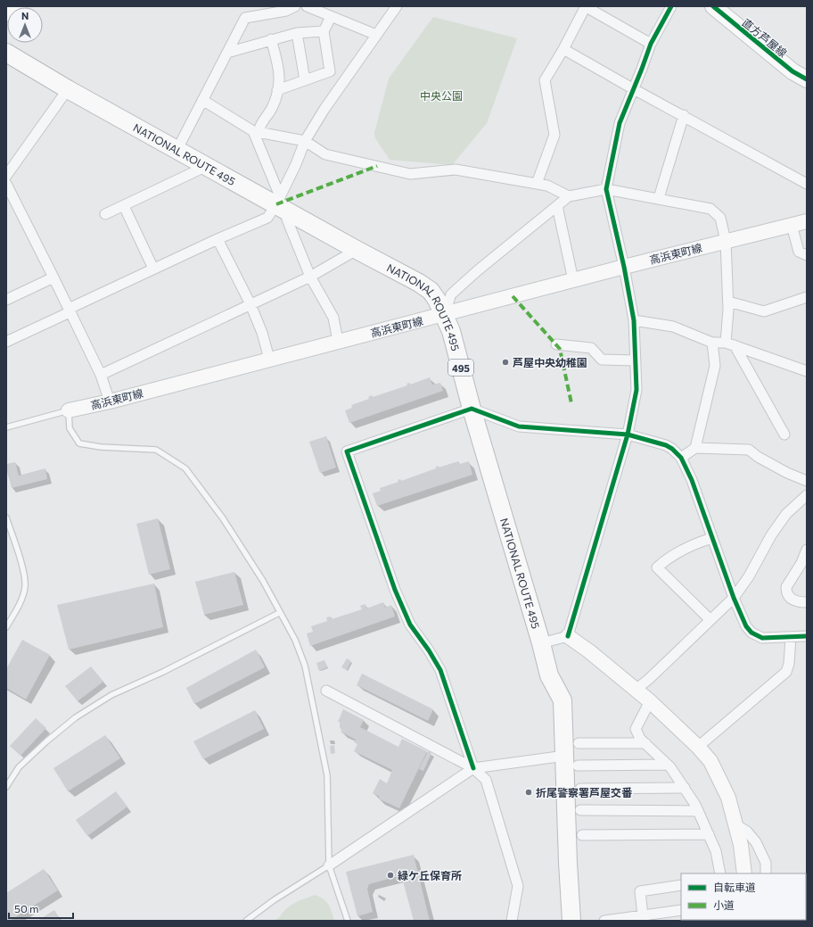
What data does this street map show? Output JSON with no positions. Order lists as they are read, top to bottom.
{
  "streets": {
    "highway": ["NATIONAL ROUTE 495", "495"],
    "main road": ["直方芦屋線", "高浜東町線"]
  },
  "crossings": [
    ["NATIONAL ROUTE 495", "高浜東町線"]
  ],
  "parks": ["中央公園"],
  "places": ["芦屋中央幼稚園", "折尾警察署芦屋交番", "緑ケ丘保育所"],
  "legend": ["自転車道", "小道"],
  "scale_bar": "50 m",
  "north": "top"
}
